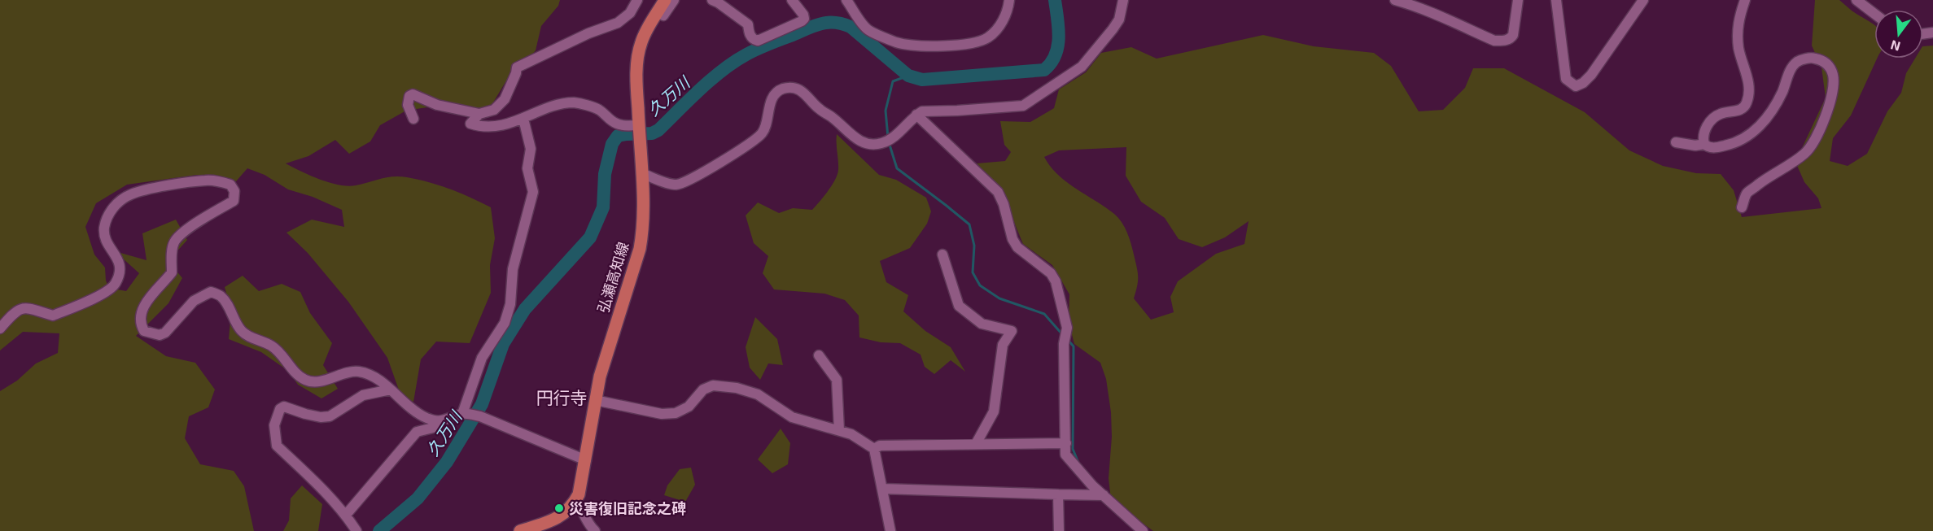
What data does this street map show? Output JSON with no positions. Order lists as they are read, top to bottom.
{
  "streets": {
    "main road": ["弘瀬高知線"]
  },
  "districts": ["円行寺"],
  "water": ["久万川"],
  "places": ["災害復旧記念之碑"],
  "north": "bottom"
}
